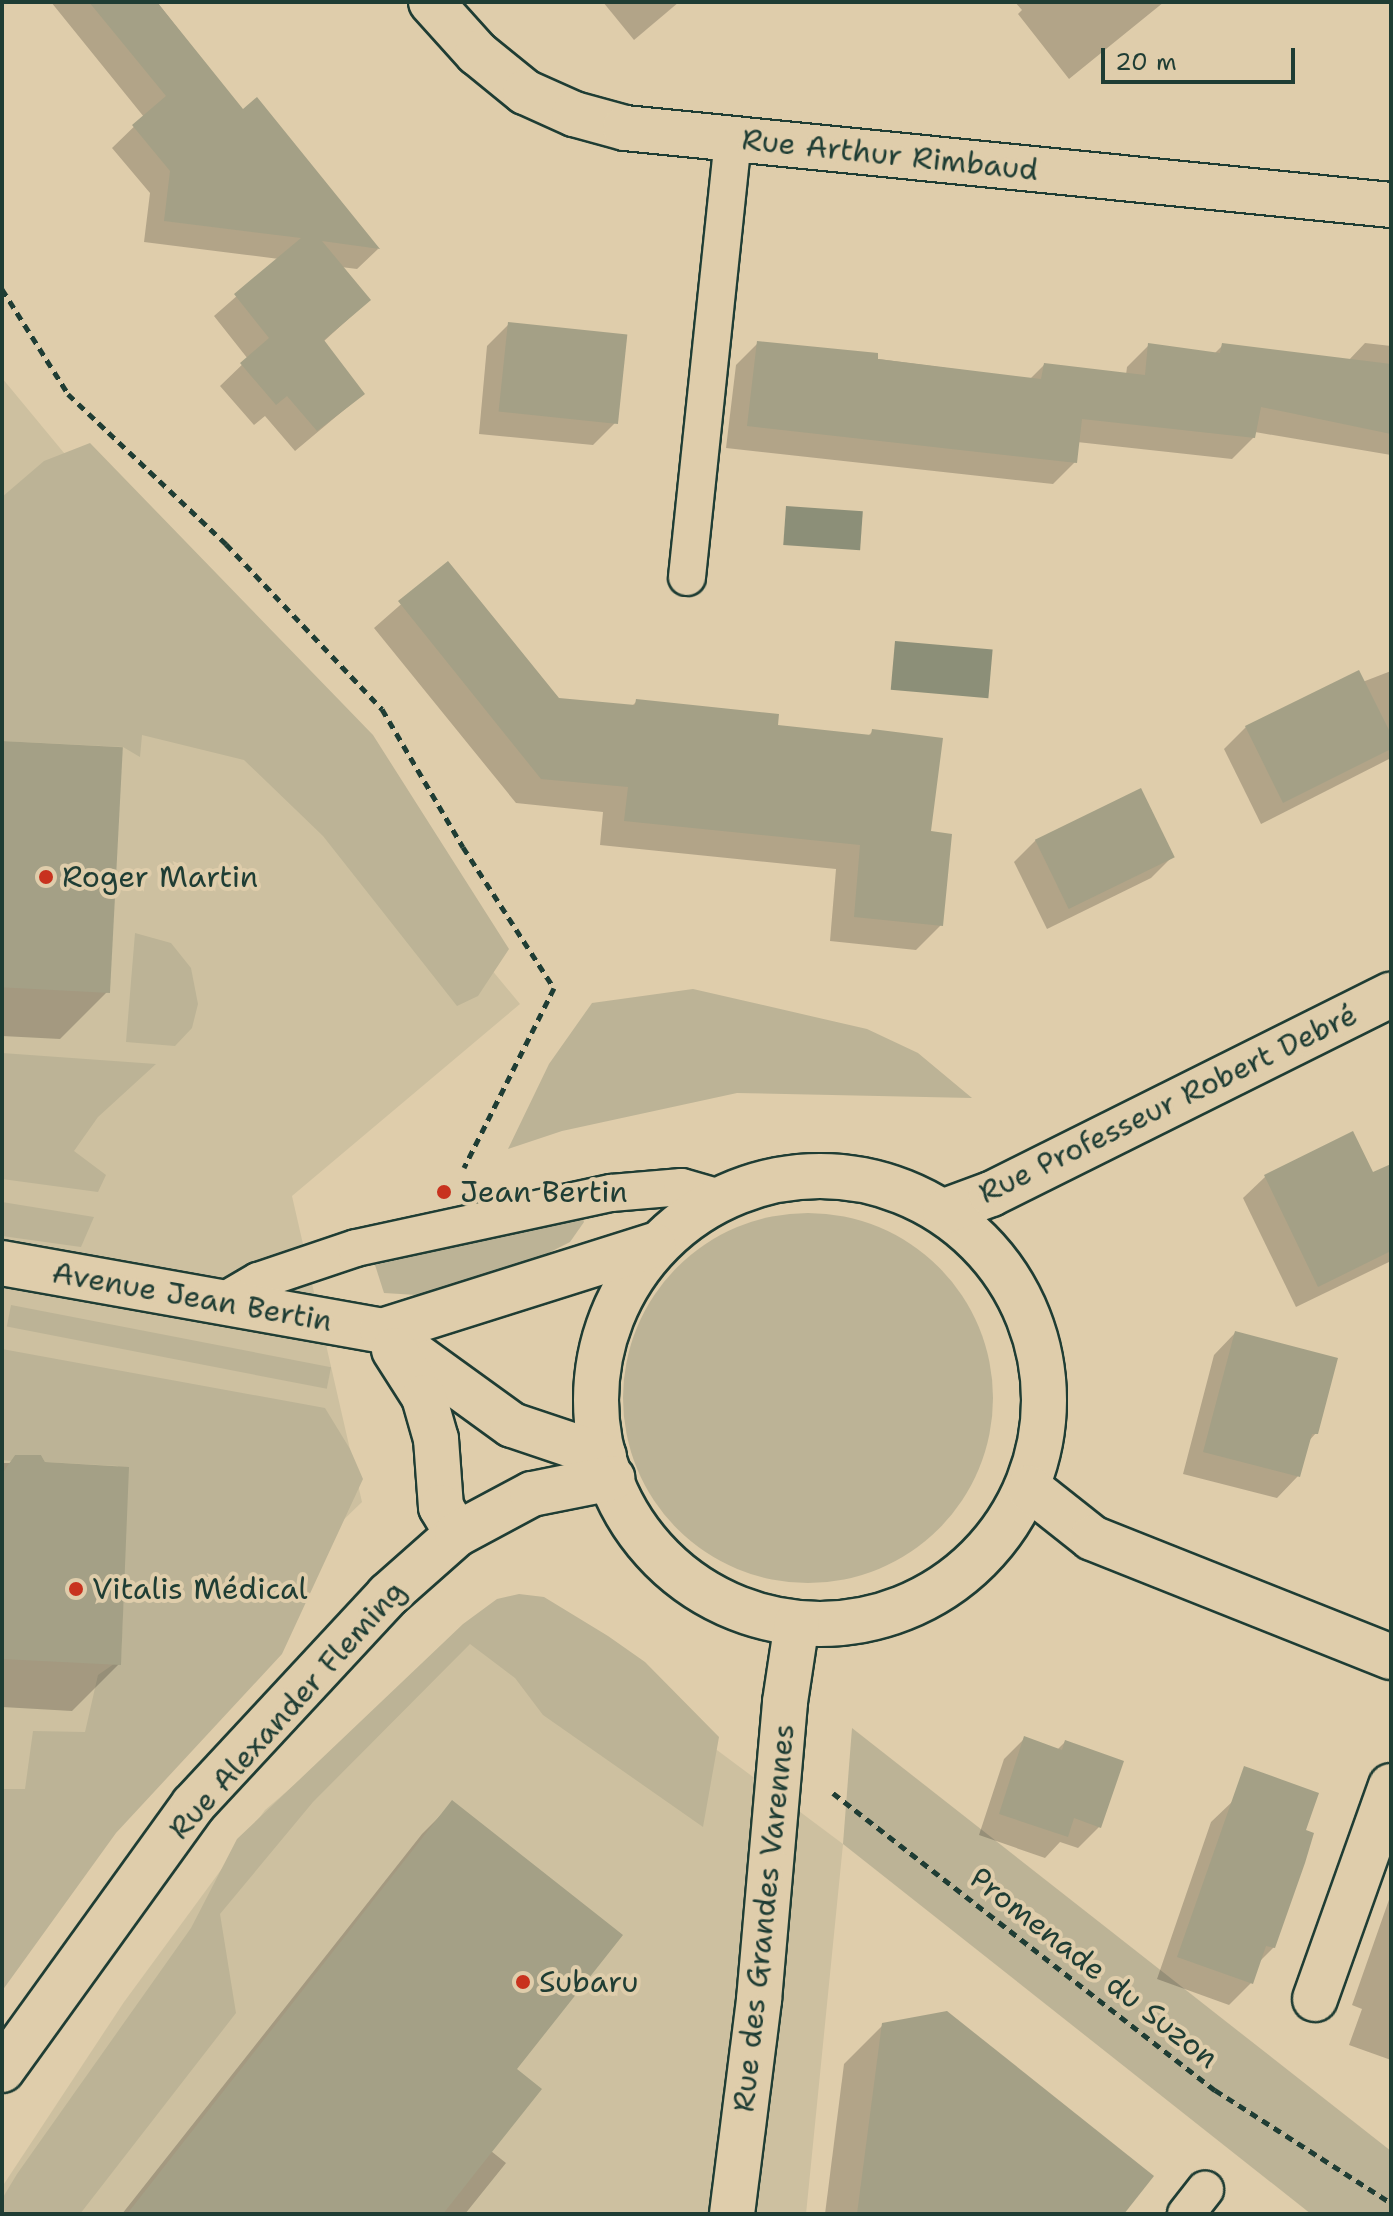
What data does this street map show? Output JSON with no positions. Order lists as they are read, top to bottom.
{
  "streets": {
    "street": [
      "Rue Arthur Rimbaud",
      "Rue Professeur Robert Debré",
      "Avenue Jean Bertin",
      "Rue Alexander Fleming",
      "Rue des Grandes Varennes"
    ],
    "path": ["Promenade du Suzon"]
  },
  "crossings": [
    ["Avenue Jean Bertin", "Rue Alexander Fleming"],
    ["Rue des Grandes Varennes", "Promenade du Suzon"]
  ],
  "places": [
    "Roger Martin",
    "Jean Bertin",
    "Vitalis Médical",
    "Subaru"
  ],
  "scale_bar": "20 m"
}
